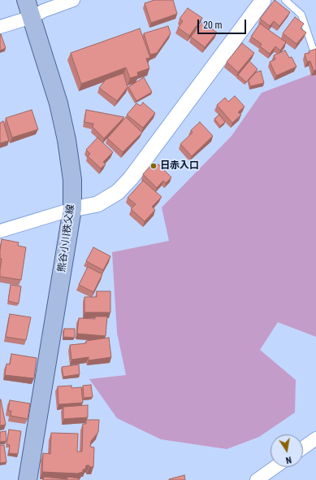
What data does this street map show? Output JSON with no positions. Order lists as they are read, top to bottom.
{
  "streets": {
    "main road": ["熊谷小川秩父線"]
  },
  "places": ["日赤入口"],
  "scale_bar": "20 m",
  "north": "bottom"
}
